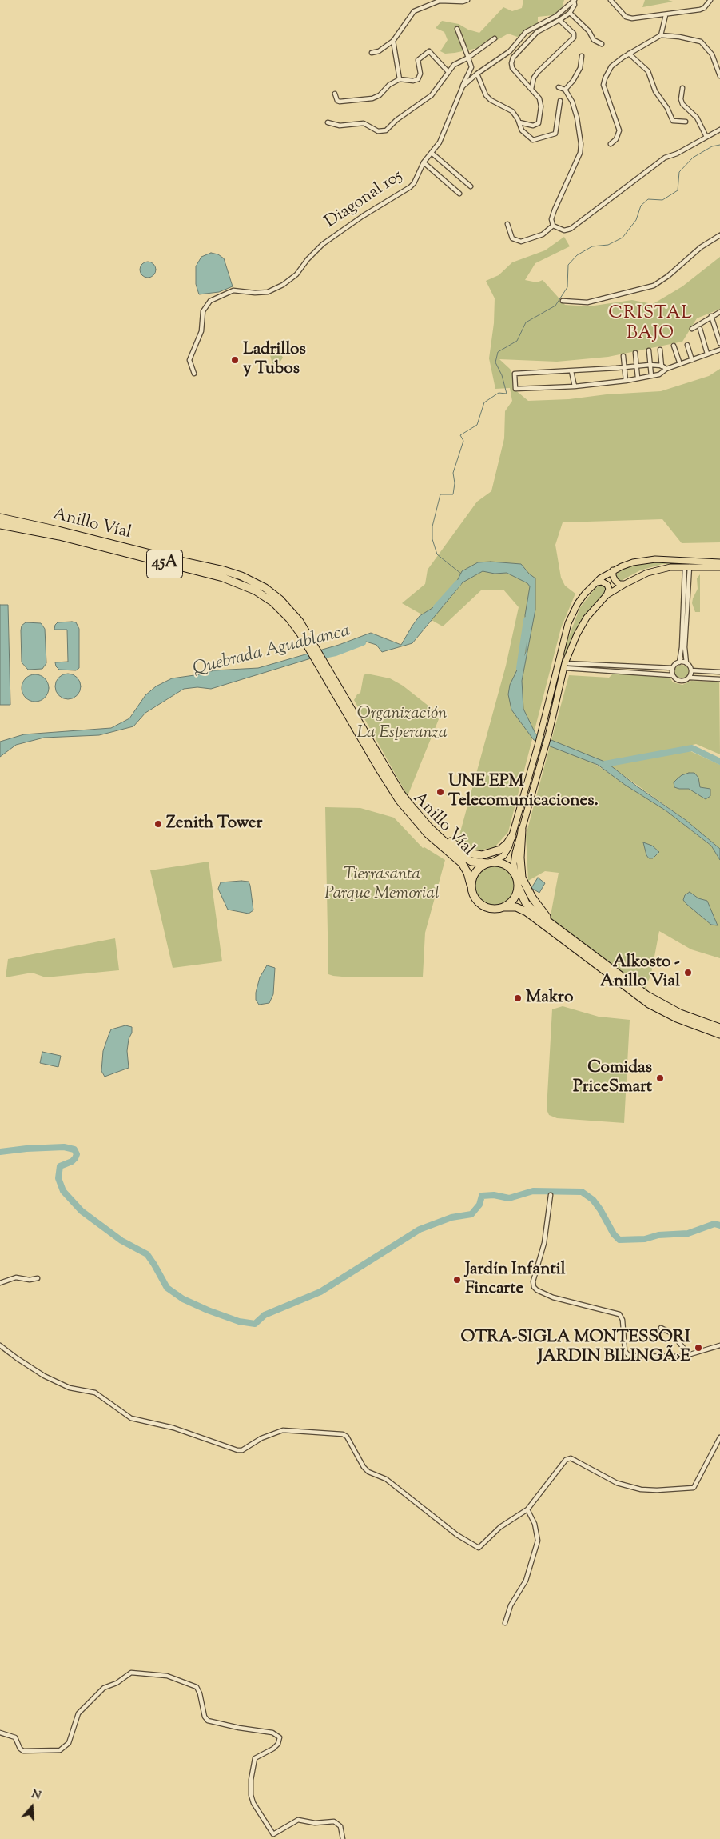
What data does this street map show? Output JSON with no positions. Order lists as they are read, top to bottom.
{
  "streets": {
    "highway": ["Anillo Víal", "45A"],
    "street": ["Diagonal 105"]
  },
  "districts": ["CRISTAL BAJO"],
  "water": ["Quebrada Aguablanca"],
  "parks": ["Organización La Esperanza", "Tierrasanta Parque Memorial"],
  "places": [
    "Ladrillos y Tubos",
    "UNE EPM Telecomunicaciones.",
    "Zenith Tower",
    "Alkosto - Anillo Vial",
    "Makro",
    "Comidas PriceSmart",
    "Jardín Infantil Fincarte",
    "OTRA-SIGLA MONTESSORI JARDIN BILINGÃ›E"
  ],
  "north": "top"
}
